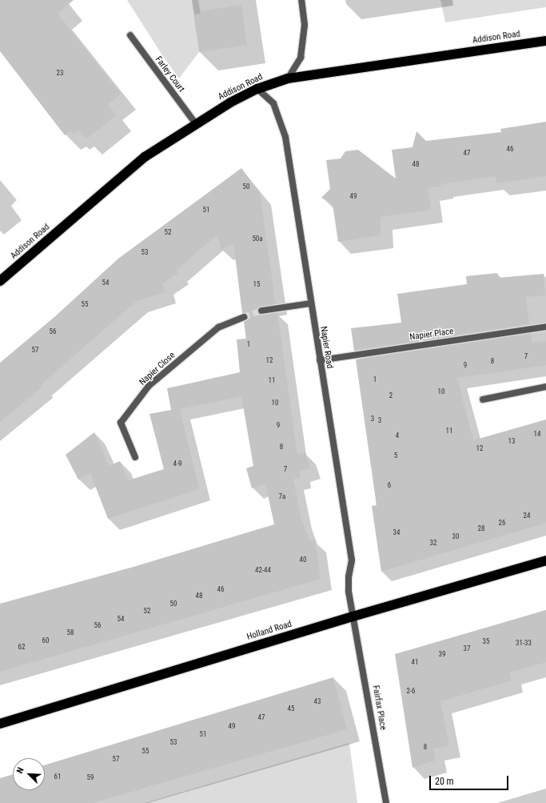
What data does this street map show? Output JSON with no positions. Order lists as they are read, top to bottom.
{
  "streets": {
    "highway": ["Addison Road", "Holland Road"],
    "street": [
      "Farley Court",
      "Napier Place",
      "Napier Road",
      "Napier Close",
      "Fairfax Place"
    ]
  },
  "crossings": [
    ["Addison Road", "Farley Court"],
    ["Addison Road", "Napier Road"],
    ["Napier Place", "Napier Road"],
    ["Napier Road", "Holland Road"],
    ["Napier Road", "Fairfax Place"],
    ["Holland Road", "Fairfax Place"]
  ],
  "house_numbers": [
    "23",
    "46",
    "47",
    "48",
    "50",
    "49",
    "51",
    "52",
    "50a",
    "53",
    "54",
    "15",
    "55",
    "56",
    "1",
    "57",
    "7",
    "12",
    "8",
    "9",
    "1",
    "11",
    "10",
    "2",
    "10",
    "3",
    "3",
    "9",
    "11",
    "14",
    "4",
    "13",
    "8",
    "12",
    "5",
    "4-9",
    "7",
    "6",
    "7a",
    "24",
    "26",
    "28",
    "34",
    "30",
    "32",
    "40",
    "42-44",
    "46",
    "48",
    "50",
    "52",
    "54",
    "56",
    "58",
    "60",
    "35",
    "31-33",
    "62",
    "37",
    "39",
    "41",
    "2-6",
    "43",
    "45",
    "47",
    "49",
    "51",
    "53",
    "8",
    "55",
    "57",
    "61",
    "59"
  ],
  "scale_bar": "20 m",
  "north": "top left"
}
